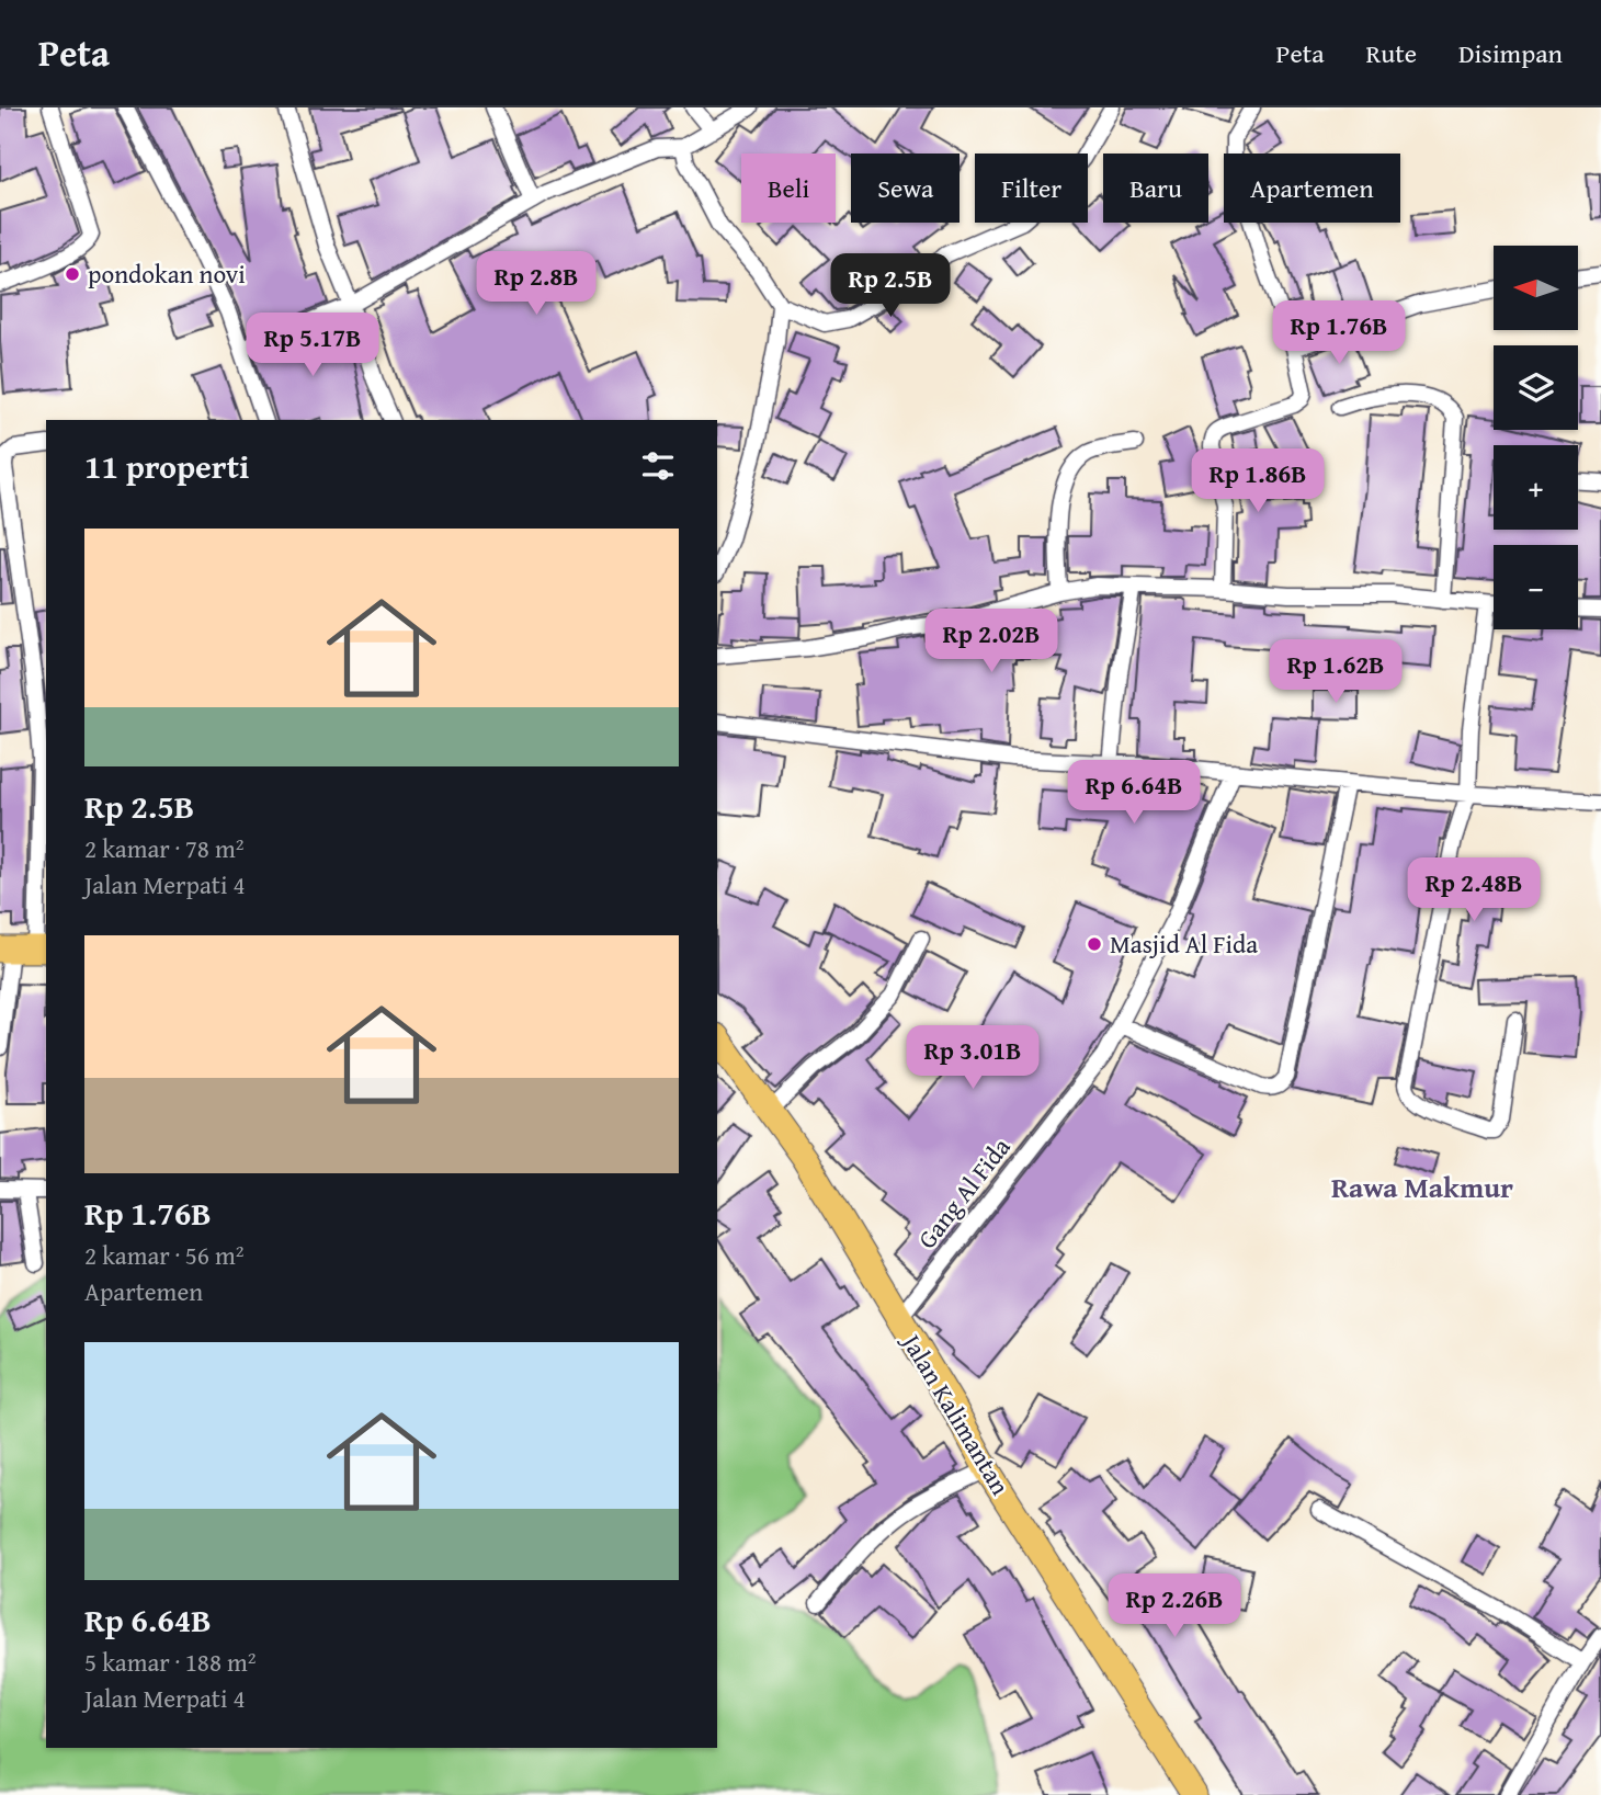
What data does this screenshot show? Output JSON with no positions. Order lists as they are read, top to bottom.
{
  "streets": {
    "main road": ["Jalan Kalimantan"],
    "street": ["Gang Al Fida"]
  },
  "crossings": [
    ["Gang Al Fida", "Jalan Kalimantan"]
  ],
  "districts": ["Rawa Makmur"],
  "places": ["pondokan novi", "Masjid Al Fida"],
  "north": "left",
  "page": {
    "header": "Peta",
    "nav": ["Peta", "Rute", "Disimpan"],
    "chip": [
      "Beli",
      "Sewa",
      "Filter",
      "Baru",
      "Apartemen"
    ],
    "map_buttons": ["+", "−"],
    "price": [
      "Rp 2.8B",
      "Rp 2.5B",
      "Rp 1.76B",
      "Rp 5.17B",
      "Rp 1.86B",
      "Rp 2.02B",
      "Rp 1.62B",
      "Rp 6.64B",
      "Rp 2.48B",
      "Rp 3.01B",
      "Rp 2.26B"
    ],
    "heading": "11 properti",
    "list": [
      {
        "name": "Rp 2.5B",
        "note": "2 kamar · 78 m² · Jalan Merpati 4"
      },
      {
        "name": "Rp 1.76B",
        "note": "2 kamar · 56 m² · Apartemen"
      },
      {
        "name": "Rp 6.64B",
        "note": "5 kamar · 188 m² · Jalan Merpati 4"
      }
    ]
  }
}
